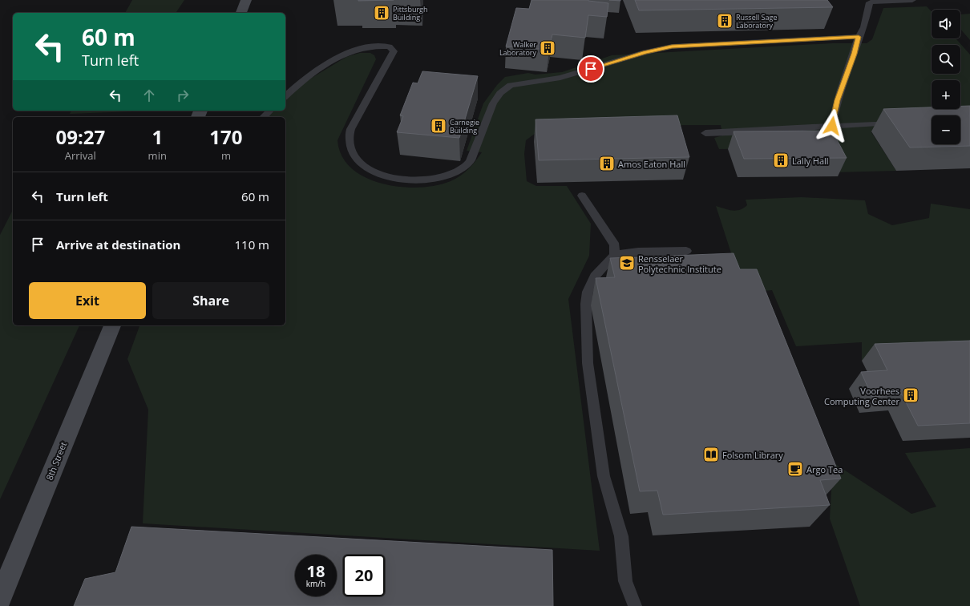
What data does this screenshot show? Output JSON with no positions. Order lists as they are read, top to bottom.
{
  "streets": {
    "street": ["8th Street"]
  },
  "places": {
    "building": [
      "Pittsburgh Building",
      "Russell Sage Laboratory",
      "Walker Laboratory",
      "Carnegie Building",
      "Lally Hall",
      "Amos Eaton Hall",
      "Voorhees Computing Center"
    ],
    "school or university": ["Rensselaer Polytechnic Institute"],
    "library": ["Folsom Library"],
    "cafe": ["Argo Tea"]
  },
  "page": {
    "map_buttons": ["+", "−"],
    "turn": ["60 m", "Turn left"],
    "eta": [
      "09:27",
      "Arrival",
      "1",
      "min",
      "170",
      "m"
    ],
    "list": [
      {
        "name": "Turn left",
        "value": "60 m"
      },
      {
        "name": "Arrive at destination",
        "value": "110 m"
      }
    ],
    "buttons": ["Exit", "Share"],
    "speed": "18 km/h",
    "limit": "20"
  }
}
